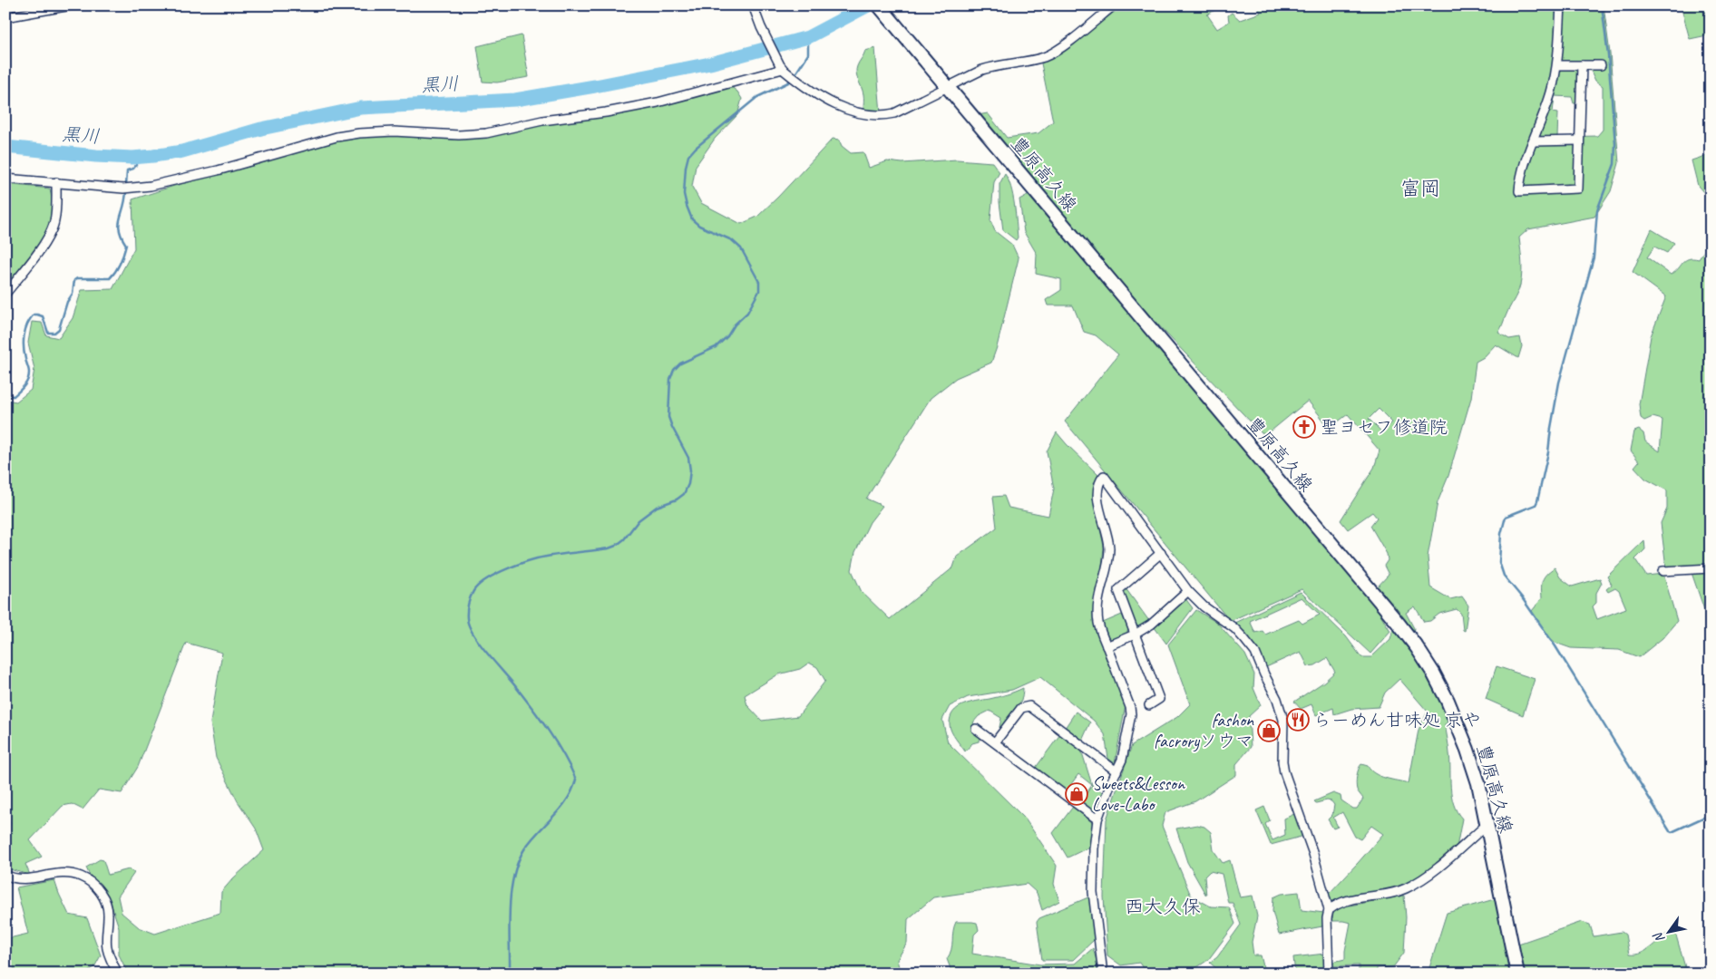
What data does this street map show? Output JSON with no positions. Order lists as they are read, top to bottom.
{
  "streets": {
    "main road": ["豊原高久線"]
  },
  "districts": ["富岡", "西大久保"],
  "water": ["黒川"],
  "places": {
    "church": ["聖ヨセフ修道院"],
    "restaurant": ["らーめん甘味処 京や"],
    "shop": ["fashon facroryソウマ", "Sweets&Lesson Love-Labo"]
  },
  "north": "bottom left"
}
